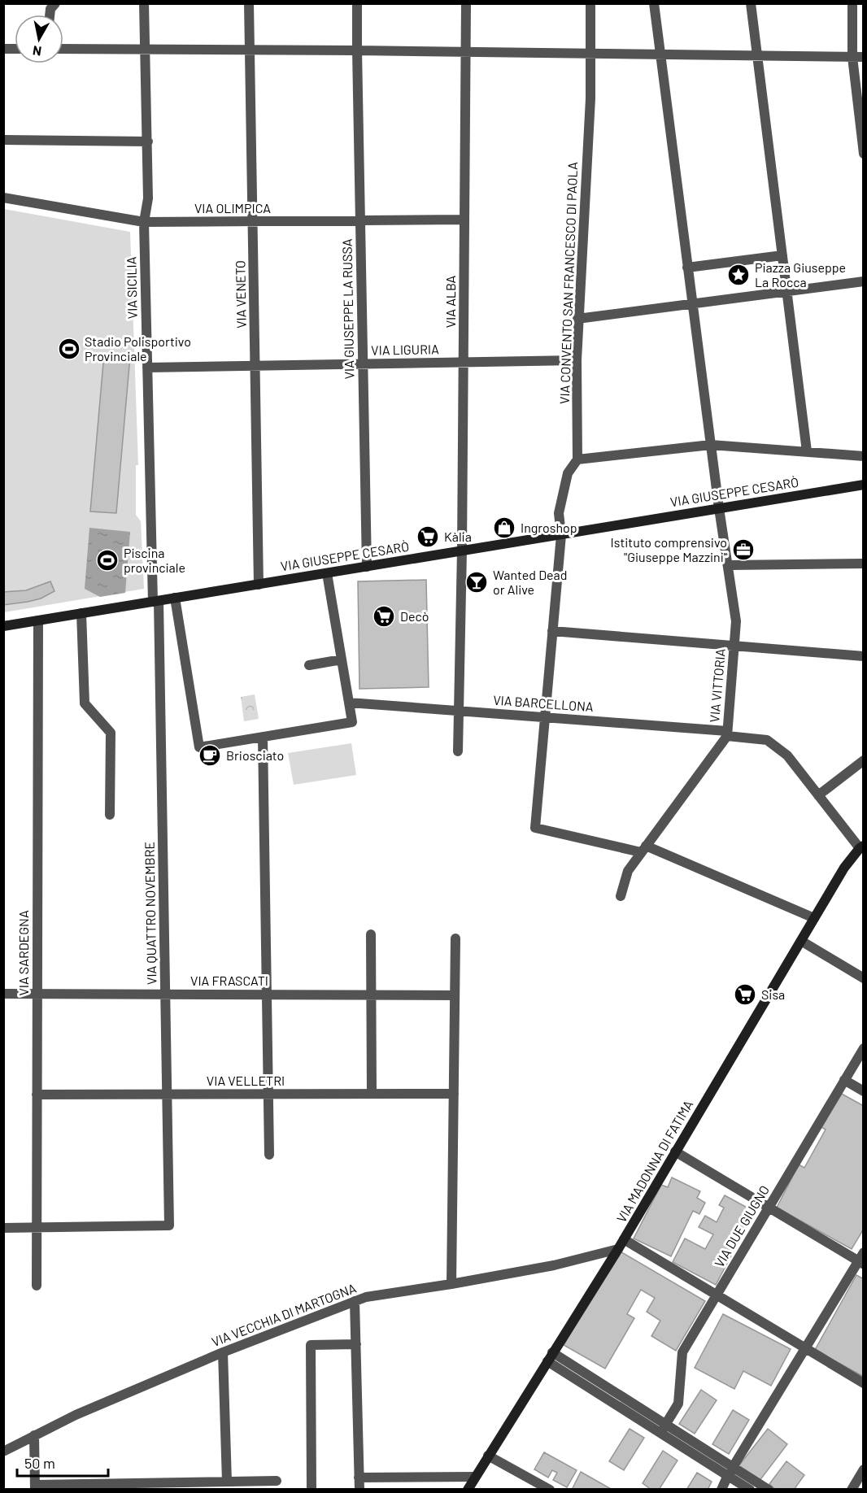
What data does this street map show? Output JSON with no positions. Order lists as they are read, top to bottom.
{
  "streets": {
    "street": [
      "VIA OLIMPICA",
      "VIA CONVENTO SAN FRANCESCO DI PAOLA",
      "VIA SICILIA",
      "VIA VENETO",
      "VIA ALBA",
      "VIA GIUSEPPE LA RUSSA",
      "VIA LIGURIA",
      "VIA GIUSEPPE CESARÒ",
      "VIA VITTORIA",
      "VIA BARCELLONA",
      "VIA QUATTRO NOVEMBRE",
      "VIA SARDEGNA",
      "VIA FRASCATI",
      "VIA VELLETRI",
      "VIA MADONNA DI FATIMA",
      "VIA DUE GIUGNO",
      "VIA VECCHIA DI MARTOGNA"
    ]
  },
  "crossings": [
    ["VIA OLIMPICA", "VIA SICILIA"],
    ["VIA OLIMPICA", "VIA VENETO"],
    ["VIA OLIMPICA", "VIA ALBA"],
    ["VIA OLIMPICA", "VIA GIUSEPPE LA RUSSA"],
    ["VIA CONVENTO SAN FRANCESCO DI PAOLA", "VIA LIGURIA"],
    ["VIA SICILIA", "VIA LIGURIA"],
    ["VIA SICILIA", "VIA GIUSEPPE CESARÒ"],
    ["VIA SICILIA", "VIA QUATTRO NOVEMBRE"],
    ["VIA VENETO", "VIA LIGURIA"],
    ["VIA VENETO", "VIA GIUSEPPE CESARÒ"],
    ["VIA ALBA", "VIA LIGURIA"],
    ["VIA ALBA", "VIA GIUSEPPE CESARÒ"],
    ["VIA ALBA", "VIA BARCELLONA"],
    ["VIA GIUSEPPE LA RUSSA", "VIA LIGURIA"],
    ["VIA GIUSEPPE LA RUSSA", "VIA GIUSEPPE CESARÒ"],
    ["VIA GIUSEPPE CESARÒ", "VIA VITTORIA"],
    ["VIA GIUSEPPE CESARÒ", "VIA QUATTRO NOVEMBRE"],
    ["VIA GIUSEPPE CESARÒ", "VIA SARDEGNA"],
    ["VIA VITTORIA", "VIA BARCELLONA"],
    ["VIA BARCELLONA", "VIA MADONNA DI FATIMA"],
    ["VIA QUATTRO NOVEMBRE", "VIA SARDEGNA"],
    ["VIA QUATTRO NOVEMBRE", "VIA FRASCATI"],
    ["VIA QUATTRO NOVEMBRE", "VIA VELLETRI"],
    ["VIA SARDEGNA", "VIA FRASCATI"],
    ["VIA SARDEGNA", "VIA VELLETRI"],
    ["VIA MADONNA DI FATIMA", "VIA VECCHIA DI MARTOGNA"]
  ],
  "places": {
    "place": ["Piazza Giuseppe La Rocca"],
    "sports": ["Stadio Polisportivo Provinciale", "Piscina provinciale"],
    "shop": ["Ingroshop"],
    "supermarket": ["Kàlia", "Decò", "Sisa"],
    "office": ["Istituto comprensivo \"Giuseppe Mazzini\""],
    "bar": ["Wanted Dead or Alive"],
    "cafe": ["Briosciato"]
  },
  "scale_bar": "50 m",
  "north": "bottom"
}
